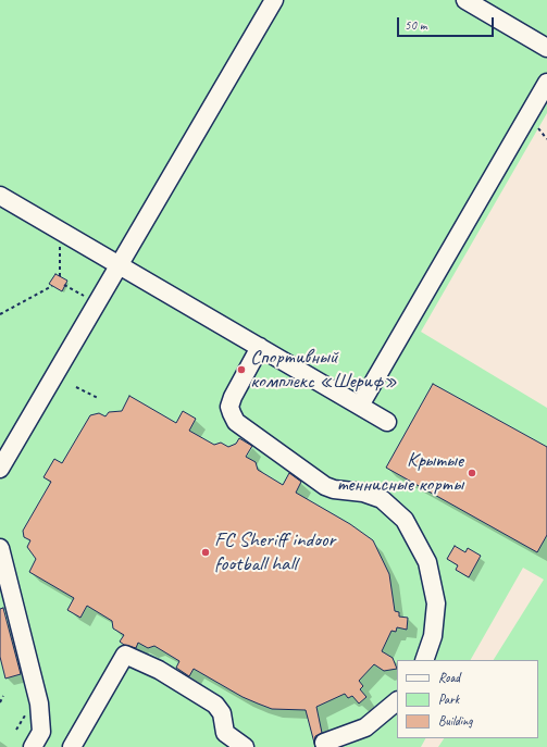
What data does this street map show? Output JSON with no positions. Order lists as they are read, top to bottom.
{
  "places": ["Спортивный комплекс «Шериф»", "Крытые теннисные корты", "FC Sheriff indoor football hall"],
  "legend": ["Road", "Park", "Building"],
  "scale_bar": "50 m"
}
